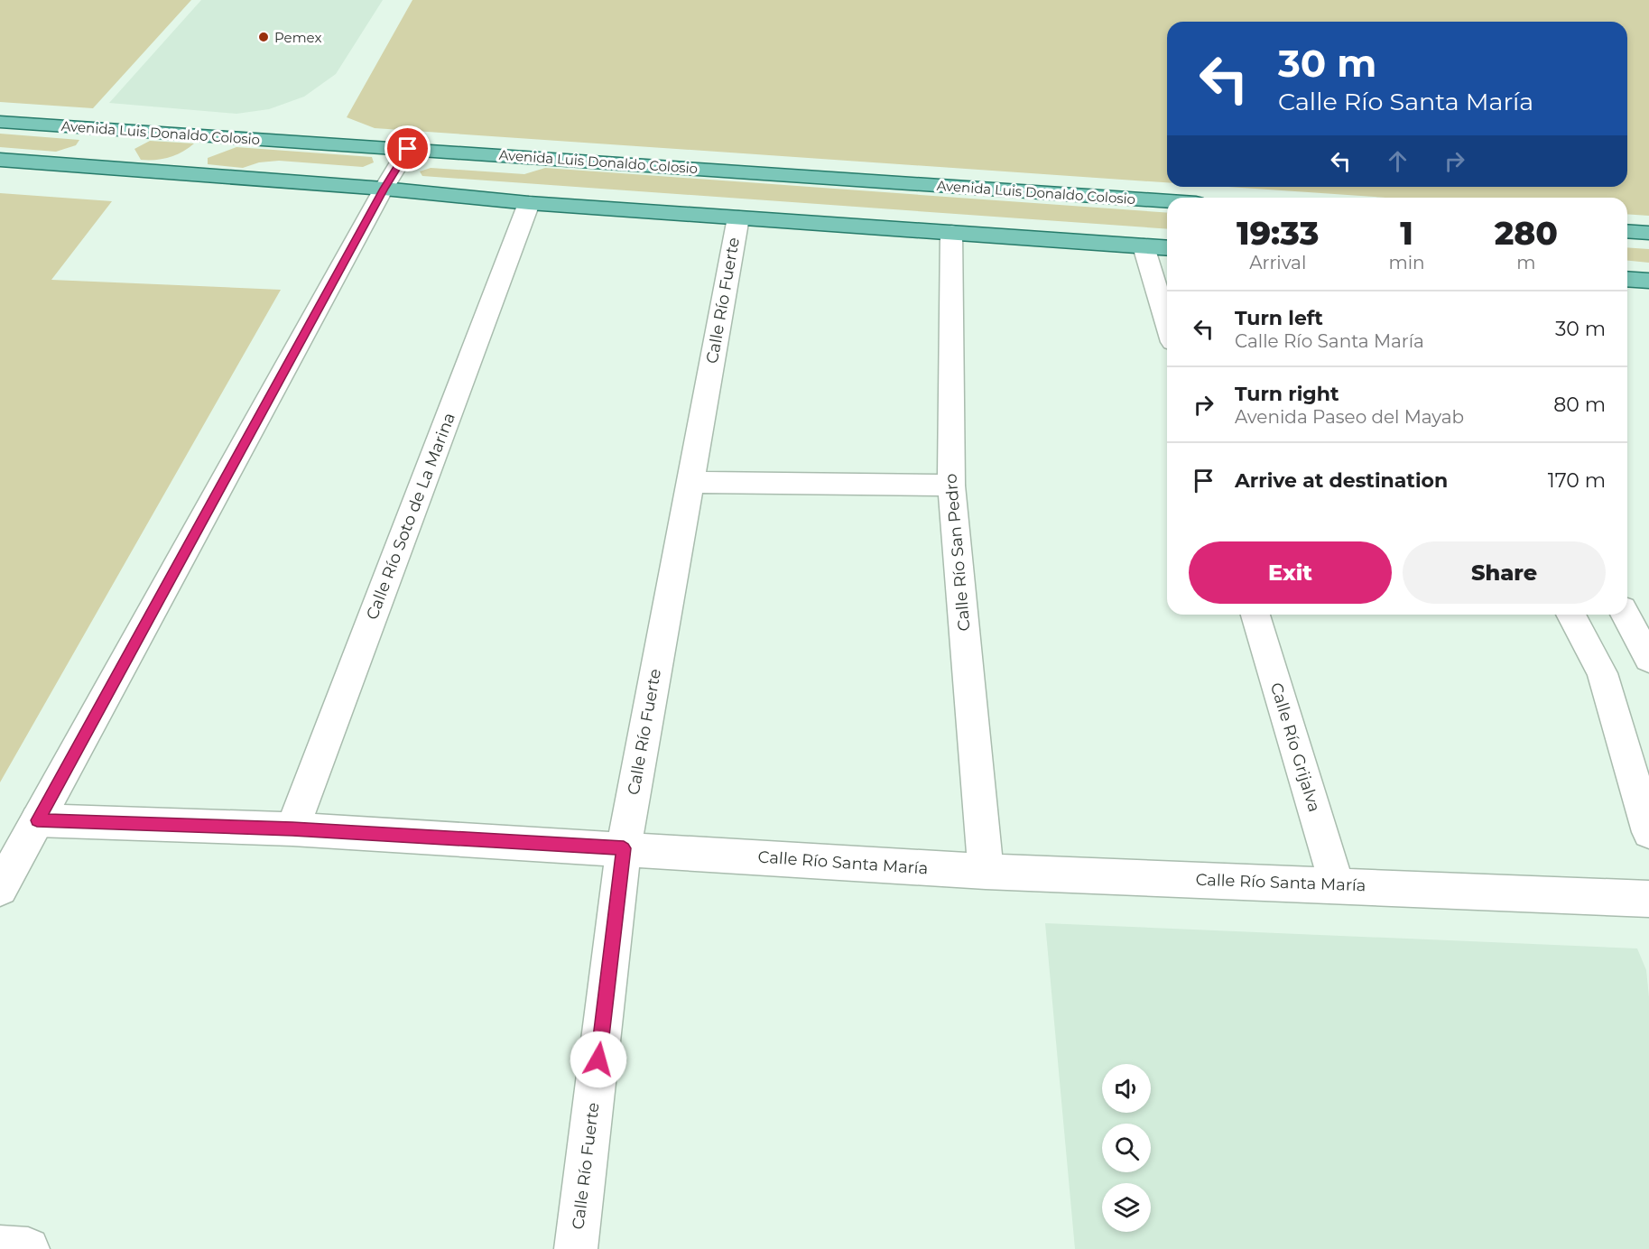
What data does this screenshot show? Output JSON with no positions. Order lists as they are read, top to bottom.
{
  "streets": {
    "main road": ["Avenida Luis Donaldo Colosio"],
    "street": [
      "Calle Río Fuerte",
      "Calle Río Soto de La Marina",
      "Calle Río San Pedro",
      "Calle Río Grijalva",
      "Calle Río Santa María"
    ]
  },
  "crossings": [
    ["Calle Río Fuerte", "Calle Río Santa María"],
    ["Calle Río Soto de La Marina", "Calle Río Santa María"],
    ["Calle Río San Pedro", "Calle Río Santa María"],
    ["Calle Río Grijalva", "Calle Río Santa María"]
  ],
  "places": ["Pemex"],
  "page": {
    "turn": ["30 m", "Calle Río Santa María"],
    "eta": [
      "19:33",
      "Arrival",
      "1",
      "min",
      "280",
      "m"
    ],
    "list": [
      {
        "name": "Turn left",
        "note": "Calle Río Santa María",
        "value": "30 m"
      },
      {
        "name": "Turn right",
        "note": "Avenida Paseo del Mayab",
        "value": "80 m"
      },
      {
        "name": "Arrive at destination",
        "value": "170 m"
      }
    ],
    "buttons": ["Exit", "Share"]
  }
}
